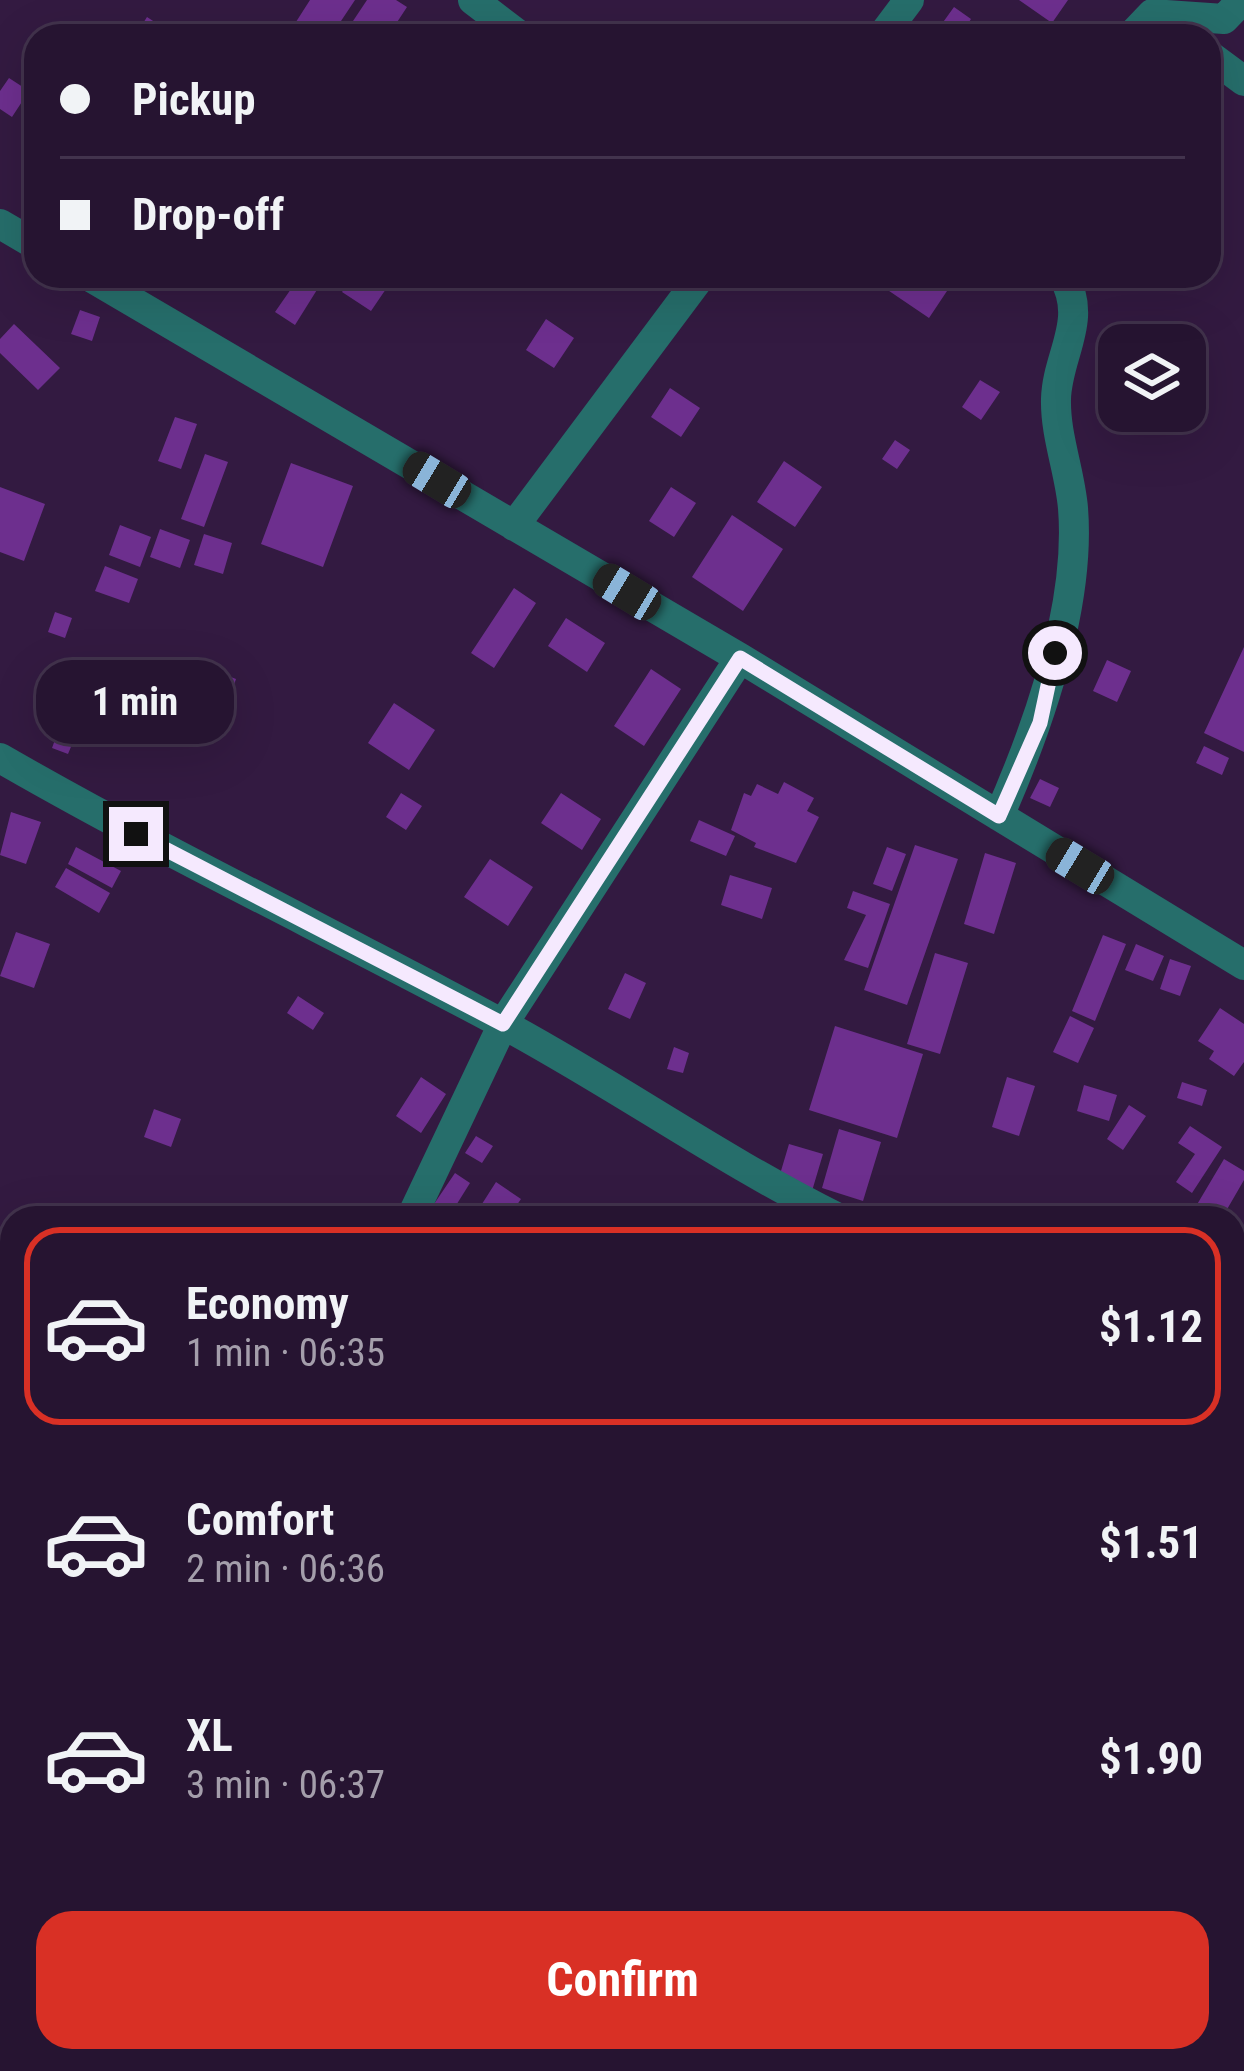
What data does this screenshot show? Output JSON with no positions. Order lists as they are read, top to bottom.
{
  "page": {
    "banner": ["Pickup", "Drop-off"],
    "bubble": "1 min",
    "list": [
      {
        "name": "Economy",
        "note": "1 min · 06:35",
        "value": "$1.12"
      },
      {
        "name": "Comfort",
        "note": "2 min · 06:36",
        "value": "$1.51"
      },
      {
        "name": "XL",
        "note": "3 min · 06:37",
        "value": "$1.90"
      }
    ],
    "buttons": "Confirm"
  }
}
